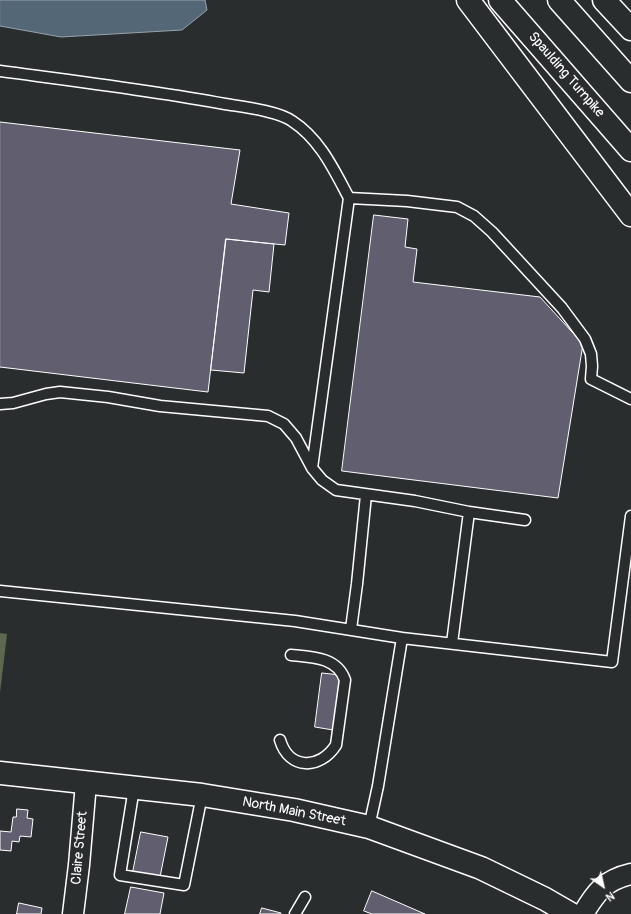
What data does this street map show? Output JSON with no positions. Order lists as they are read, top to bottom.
{
  "streets": {
    "main road": ["Spaulding Turnpike", "North Main Street"],
    "street": ["Claire Street"]
  },
  "crossings": [
    ["North Main Street", "Claire Street"]
  ],
  "north": "bottom right"
}
